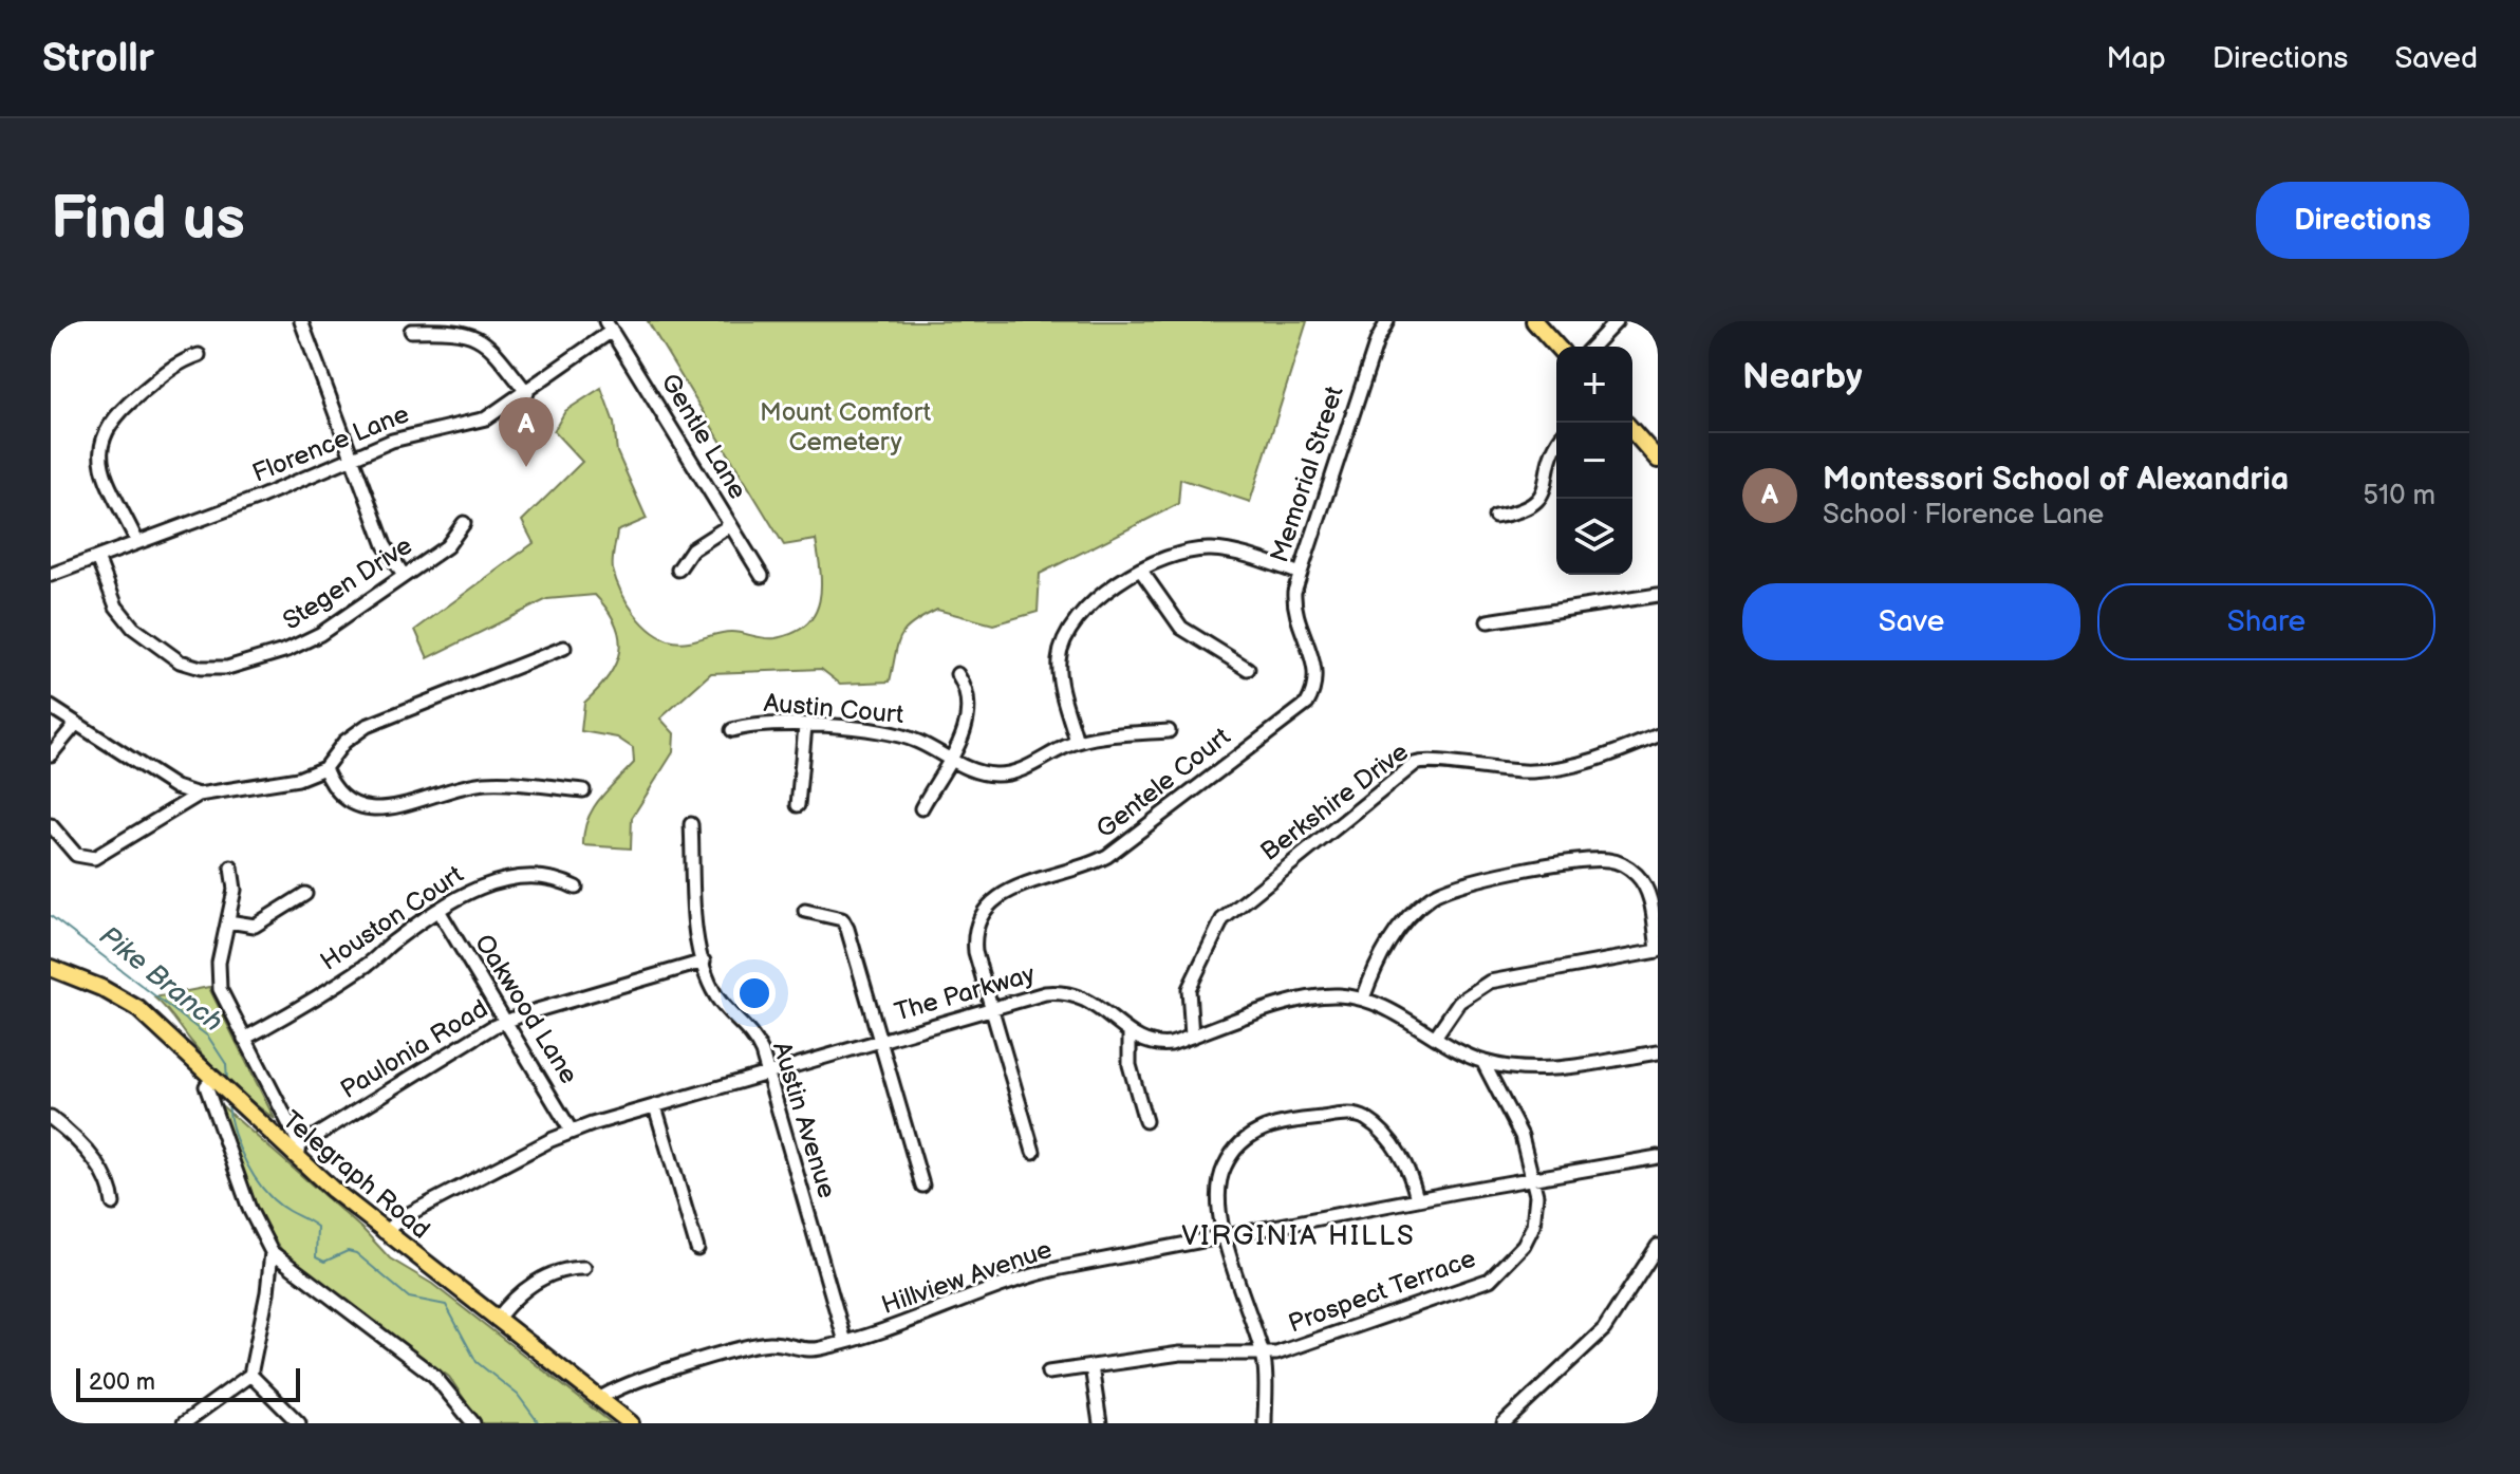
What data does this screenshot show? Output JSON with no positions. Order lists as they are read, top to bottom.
{
  "streets": {
    "main road": ["Telegraph Road"],
    "street": [
      "Gentle Lane",
      "Florence Lane",
      "Memorial Street",
      "Stegen Drive",
      "Austin Court",
      "Gentele Court",
      "Berkshire Drive",
      "Houston Court",
      "The Parkway",
      "Oakwood Lane",
      "Paulonia Road",
      "Austin Avenue",
      "Hillview Avenue",
      "Prospect Terrace"
    ]
  },
  "crossings": [
    ["Gentle Lane", "Florence Lane"],
    ["Florence Lane", "Stegen Drive"],
    ["Memorial Street", "Gentele Court"],
    ["Gentele Court", "The Parkway"],
    ["Berkshire Drive", "The Parkway"],
    ["Houston Court", "Oakwood Lane"],
    ["The Parkway", "Oakwood Lane"],
    ["The Parkway", "Austin Avenue"],
    ["The Parkway", "Telegraph Road"],
    ["The Parkway", "Prospect Terrace"],
    ["Oakwood Lane", "Paulonia Road"],
    ["Paulonia Road", "Austin Avenue"],
    ["Paulonia Road", "Telegraph Road"],
    ["Austin Avenue", "Hillview Avenue"],
    ["Telegraph Road", "Hillview Avenue"],
    ["Hillview Avenue", "Prospect Terrace"]
  ],
  "districts": ["VIRGINIA HILLS"],
  "water": ["Pike Branch"],
  "parks": ["Mount Comfort Cemetery"],
  "scale_bar": "200 m",
  "page": {
    "header": "Strollr",
    "nav": ["Map", "Directions", "Saved"],
    "buttons": [
      "Directions",
      ["Save", "Share"]
    ],
    "title": "Find us",
    "heading": "Nearby",
    "map_buttons": ["+", "−"],
    "pins": "A",
    "list": [
      {
        "mark": "A",
        "name": "Montessori School of Alexandria",
        "note": "School · Florence Lane",
        "value": "510 m"
      }
    ],
    "scale": "200 m"
  }
}
